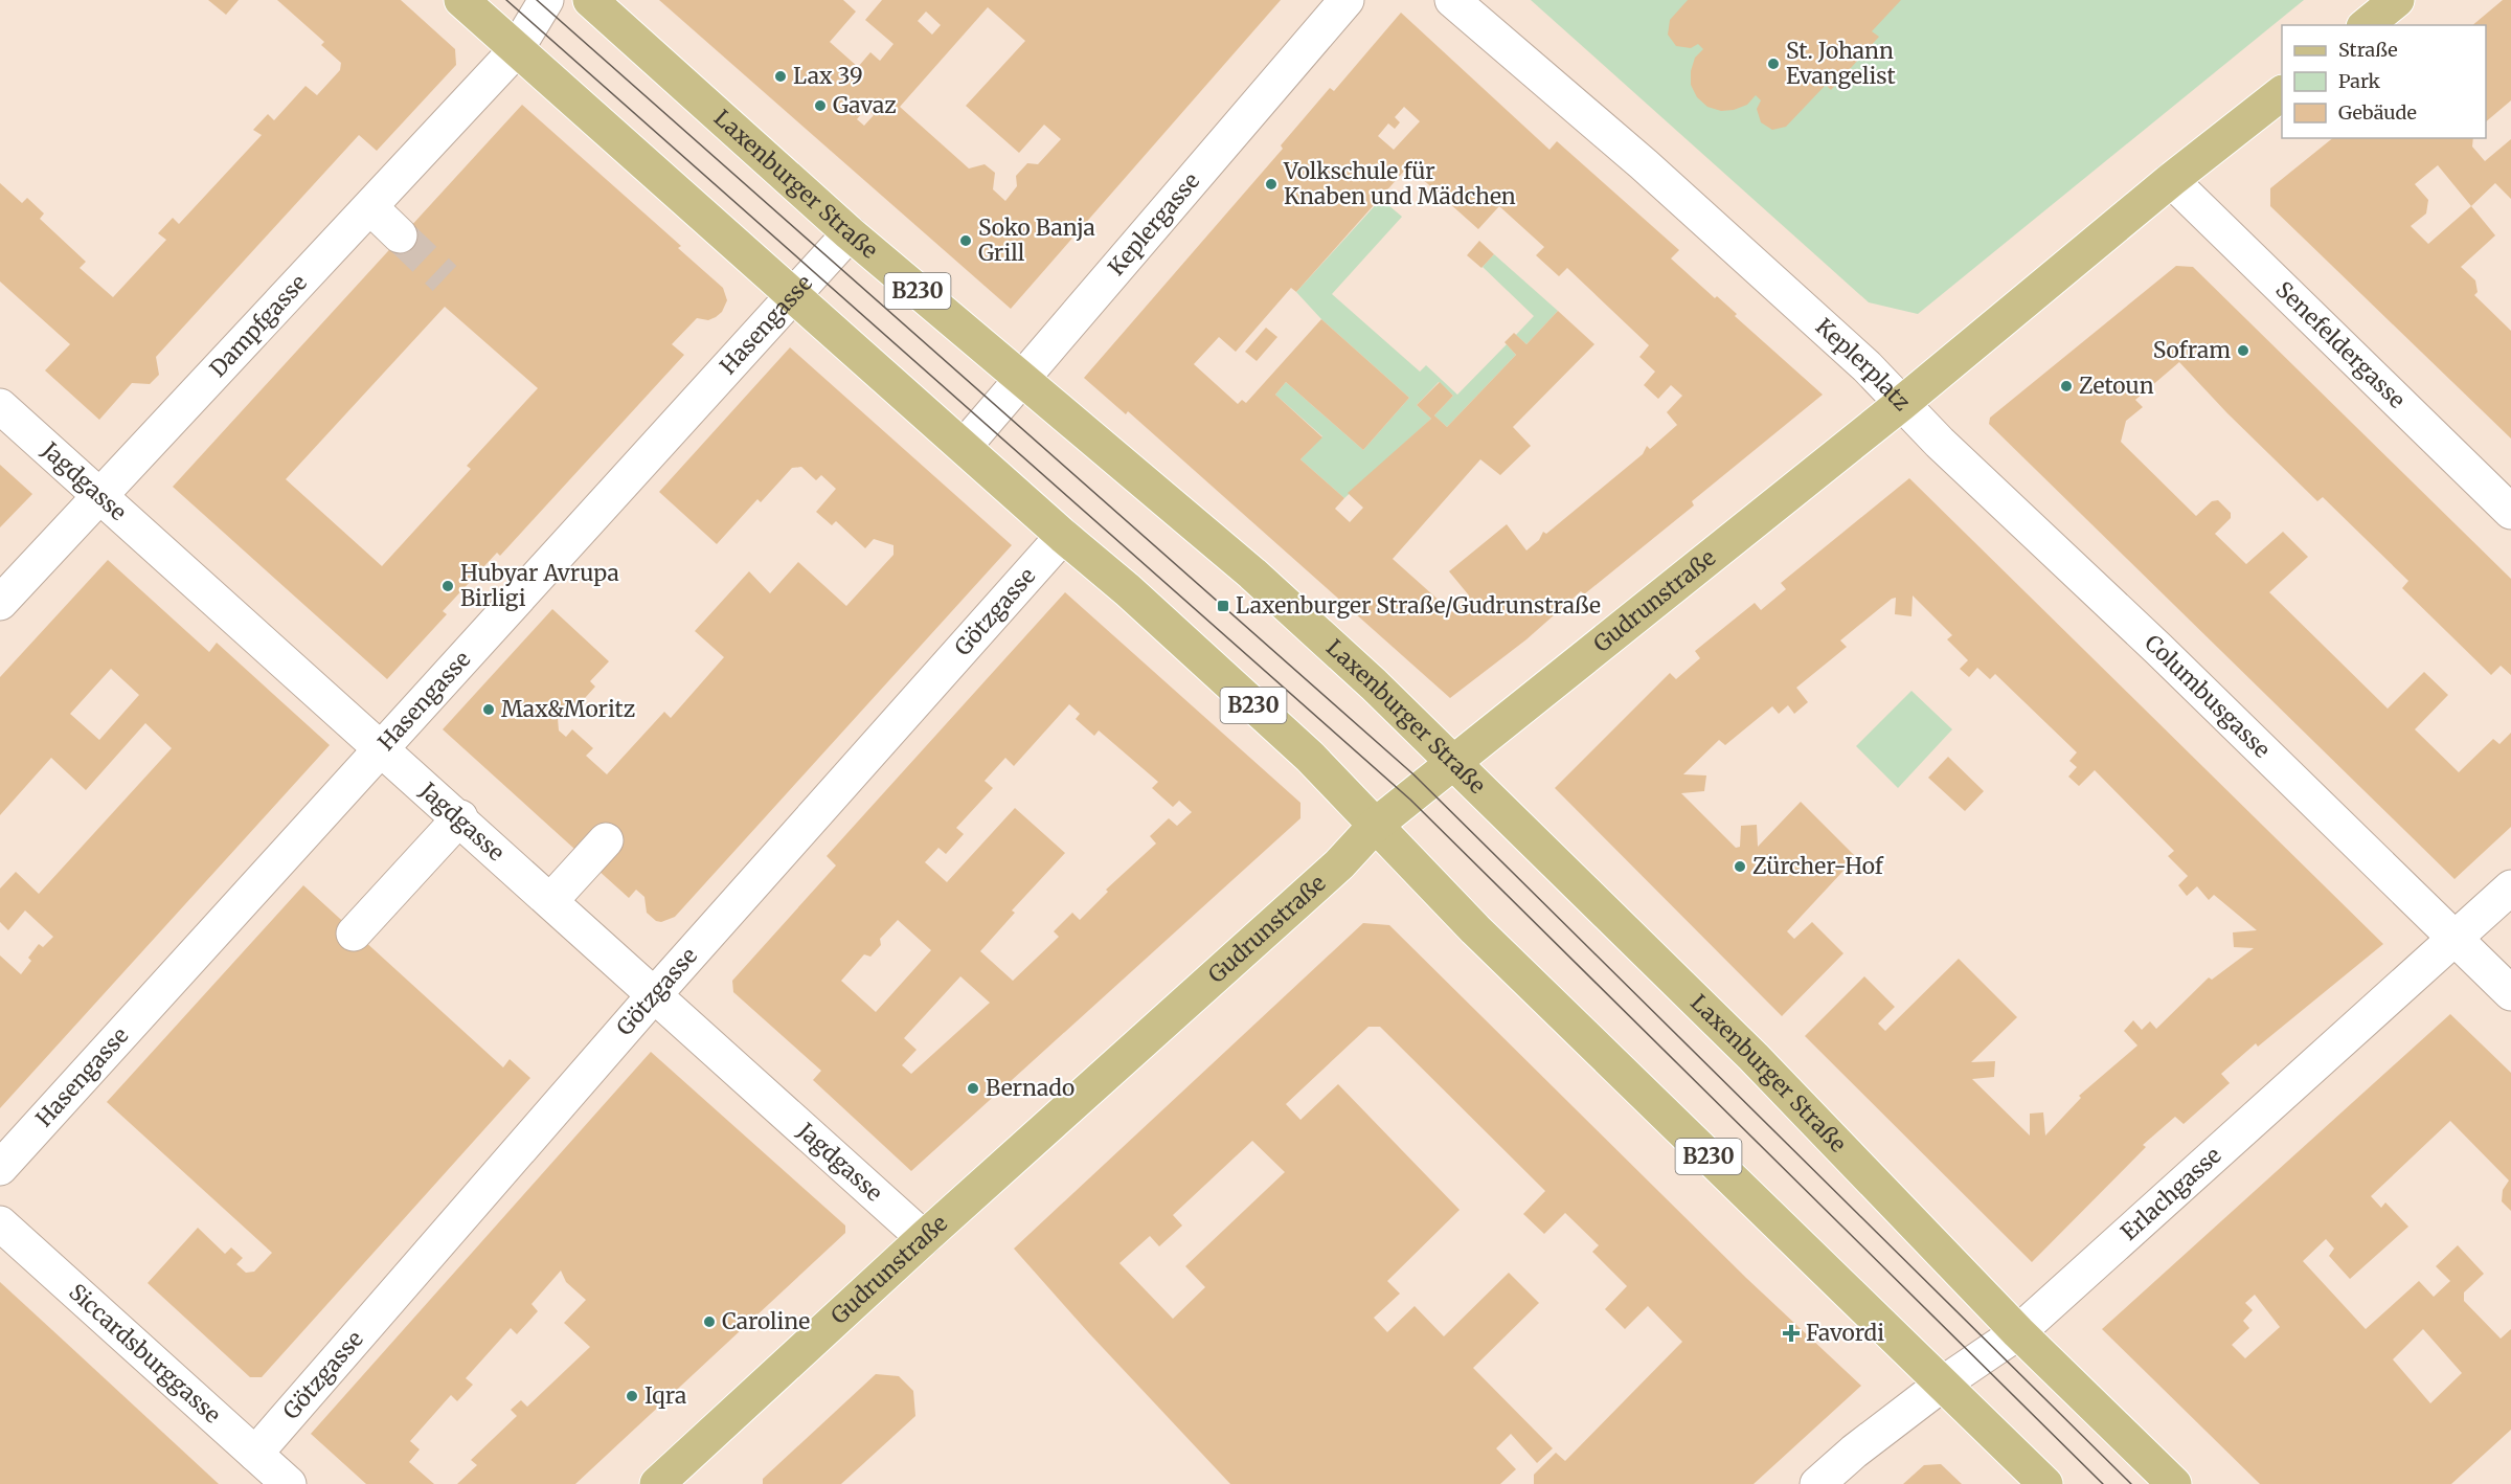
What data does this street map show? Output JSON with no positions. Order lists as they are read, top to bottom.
{
  "streets": {
    "main road": [
      "Laxenburger Straße",
      "B230",
      "Keplerplatz",
      "Gudrunstraße"
    ],
    "street": [
      "Keplergasse",
      "Hasengasse",
      "Dampfgasse",
      "Senefeldergasse",
      "Jagdgasse",
      "Götzgasse",
      "Columbusgasse",
      "Erlachgasse",
      "Siccardsburggasse"
    ]
  },
  "crossings": [
    ["Laxenburger Straße", "Keplergasse"],
    ["Laxenburger Straße", "Hasengasse"],
    ["Laxenburger Straße", "Gudrunstraße"],
    ["Laxenburger Straße", "Erlachgasse"],
    ["Keplergasse", "B230"],
    ["B230", "Hasengasse"],
    ["B230", "Dampfgasse"],
    ["B230", "Gudrunstraße"],
    ["B230", "Götzgasse"],
    ["B230", "Erlachgasse"],
    ["Hasengasse", "Jagdgasse"],
    ["Dampfgasse", "Jagdgasse"],
    ["Senefeldergasse", "Keplerplatz"],
    ["Keplerplatz", "Gudrunstraße"],
    ["Keplerplatz", "Columbusgasse"],
    ["Jagdgasse", "Gudrunstraße"],
    ["Jagdgasse", "Götzgasse"],
    ["Gudrunstraße", "Columbusgasse"],
    ["Götzgasse", "Siccardsburggasse"],
    ["Columbusgasse", "Erlachgasse"]
  ],
  "places": {
    "other": [
      "St. Johann Evangelist",
      "Lax 39",
      "Gavaz",
      "Volkschule für Knaben und Mädchen",
      "Soko Banja Grill",
      "Sofram",
      "Zetoun",
      "Hubyar Avrupa Birligi",
      "Max&Moritz",
      "Zürcher-Hof",
      "Bernado",
      "Caroline",
      "Iqra"
    ],
    "transit": ["Laxenburger Straße/Gudrunstraße"],
    "health": ["Favordi"]
  },
  "legend": ["Straße", "Park", "Gebäude"]
}
